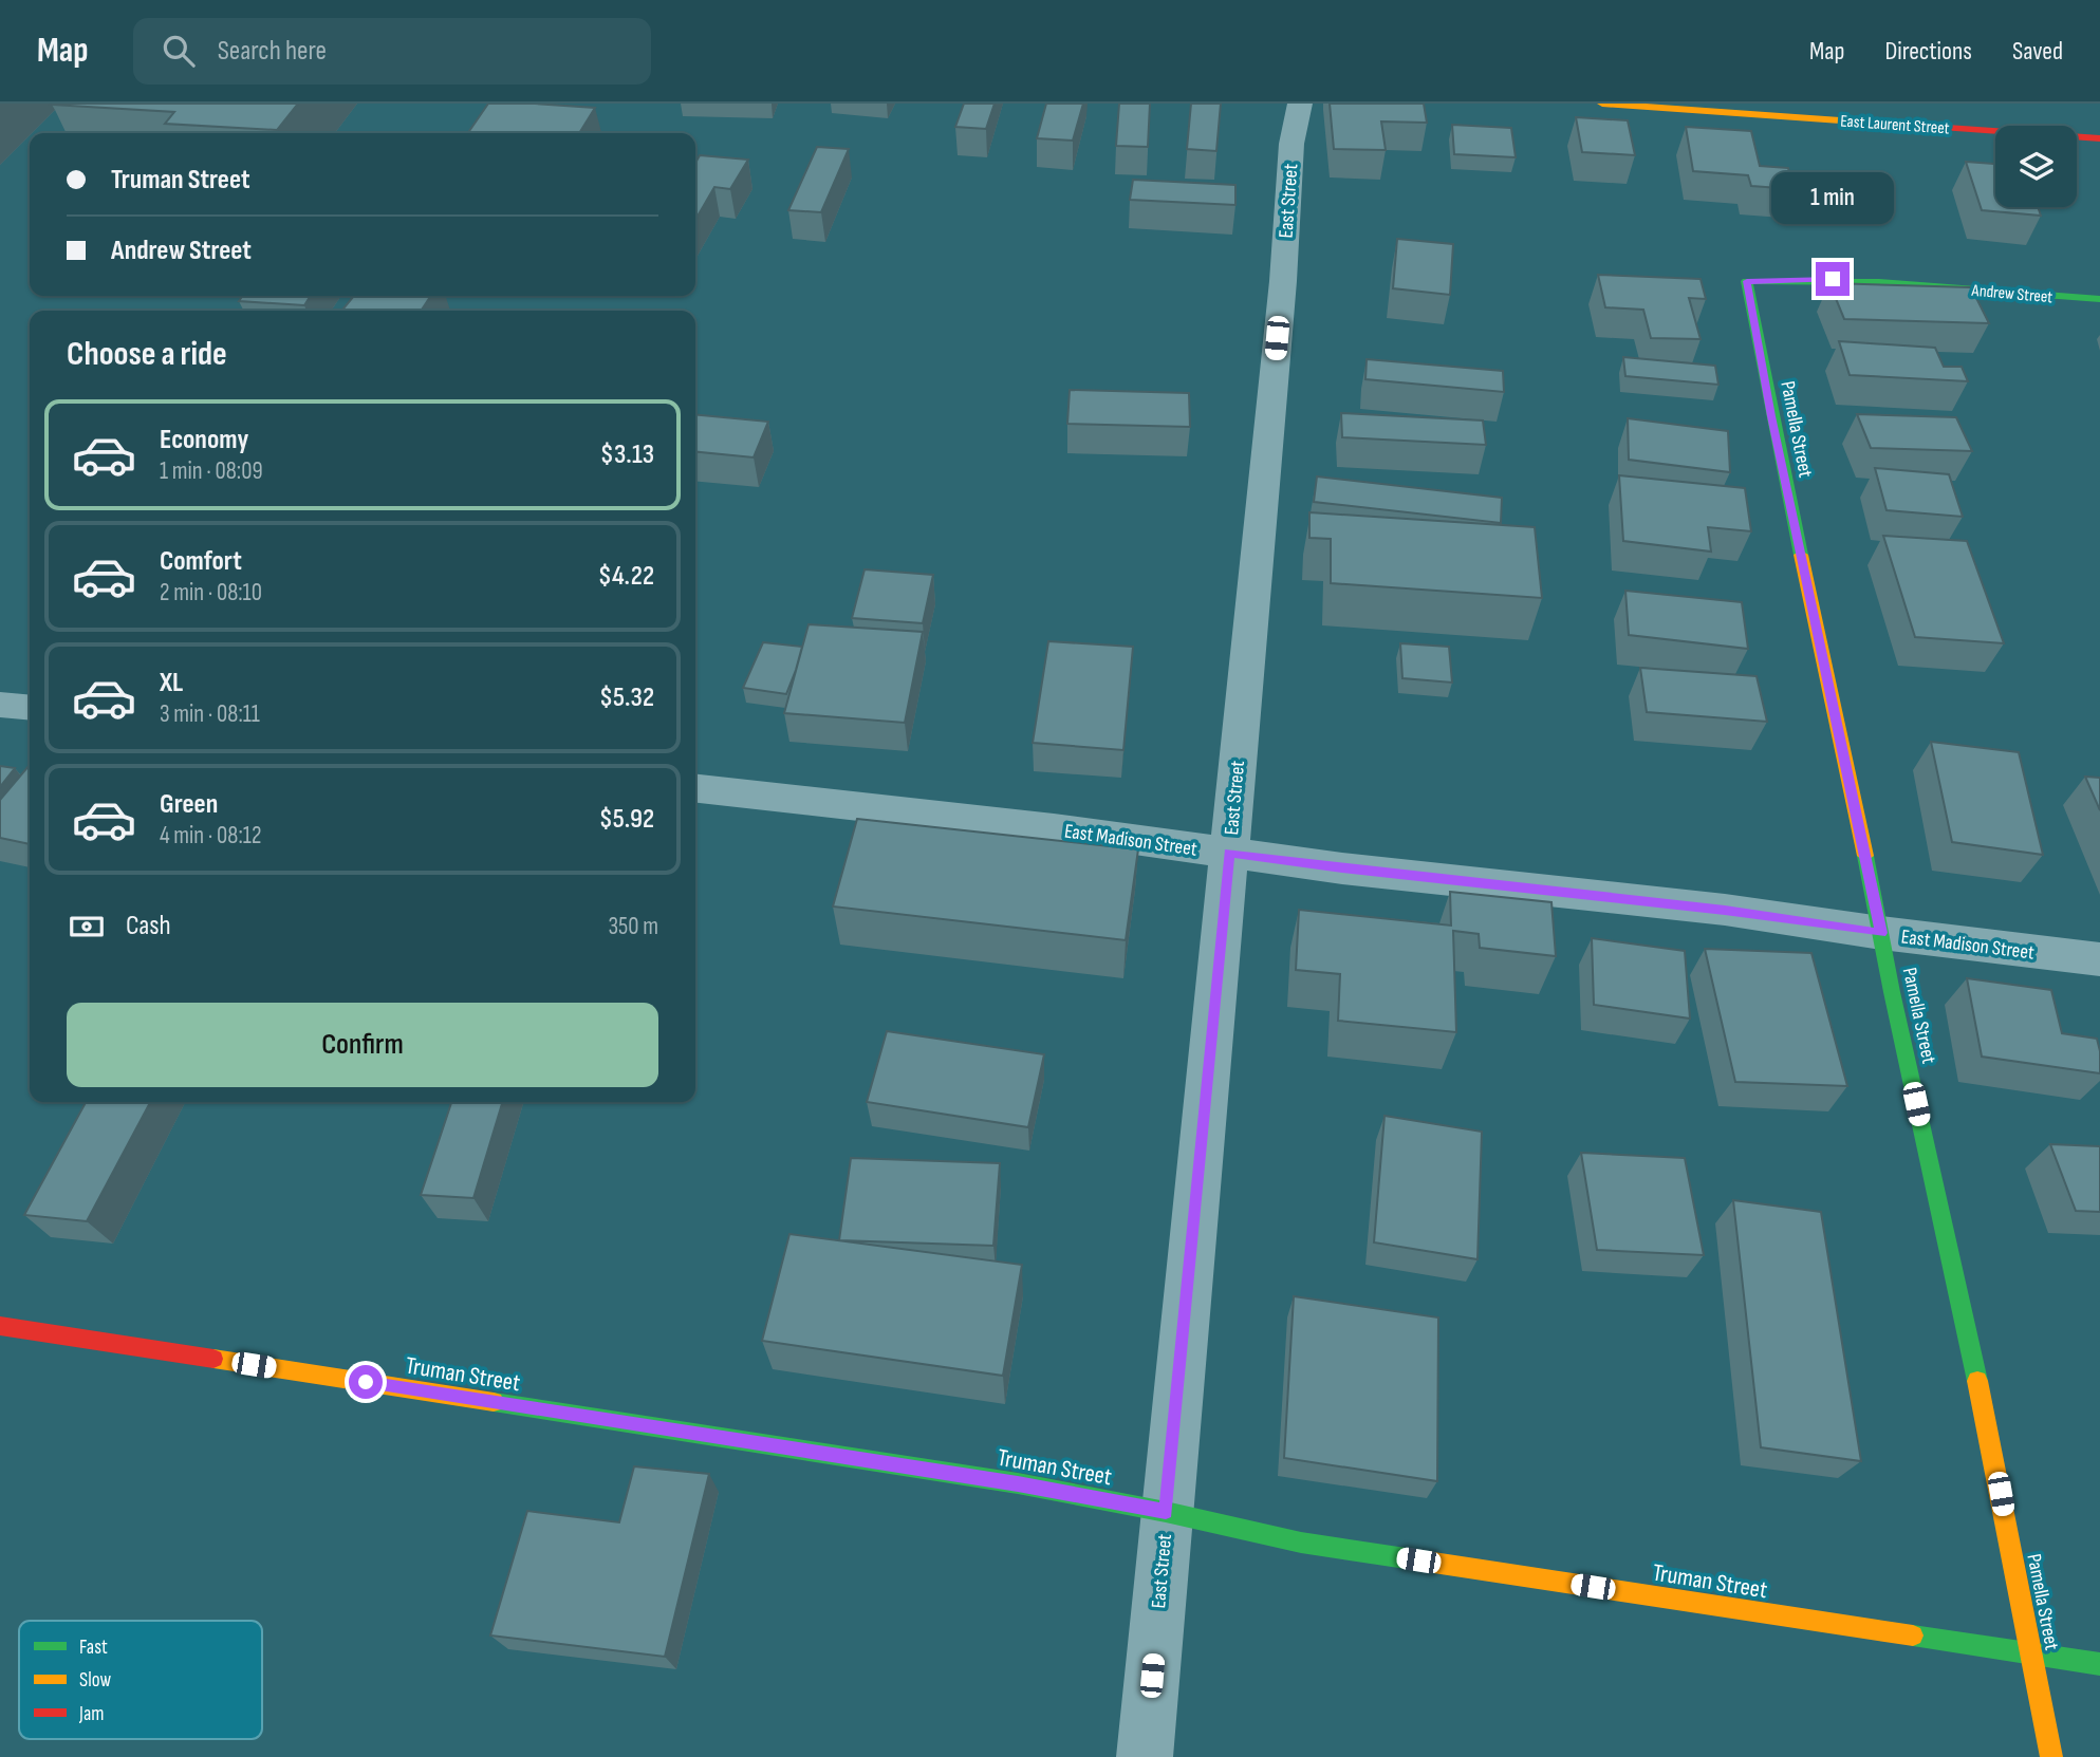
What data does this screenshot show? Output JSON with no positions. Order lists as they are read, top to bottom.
{
  "streets": {
    "street": [
      "East Laurent Street",
      "East Street",
      "Andrew Street",
      "Pamella Street",
      "East Madison Street",
      "Truman Street"
    ]
  },
  "crossings": [
    ["East Street", "East Madison Street"],
    ["East Street", "Truman Street"],
    ["Andrew Street", "Pamella Street"],
    ["Pamella Street", "East Madison Street"],
    ["Pamella Street", "Truman Street"]
  ],
  "legend": ["Fast", "Slow", "Jam"],
  "page": {
    "header": "Map",
    "search": "Search here",
    "nav": ["Map", "Directions", "Saved"],
    "banner": ["Truman Street", "Andrew Street"],
    "bubble": "1 min",
    "heading": "Choose a ride",
    "list": [
      {
        "name": "Economy",
        "note": "1 min · 08:09",
        "value": "$3.13"
      },
      {
        "name": "Comfort",
        "note": "2 min · 08:10",
        "value": "$4.22"
      },
      {
        "name": "XL",
        "note": "3 min · 08:11",
        "value": "$5.32"
      },
      {
        "name": "Green",
        "note": "4 min · 08:12",
        "value": "$5.92"
      }
    ],
    "pay": ["Cash", "350 m"],
    "buttons": "Confirm"
  }
}
